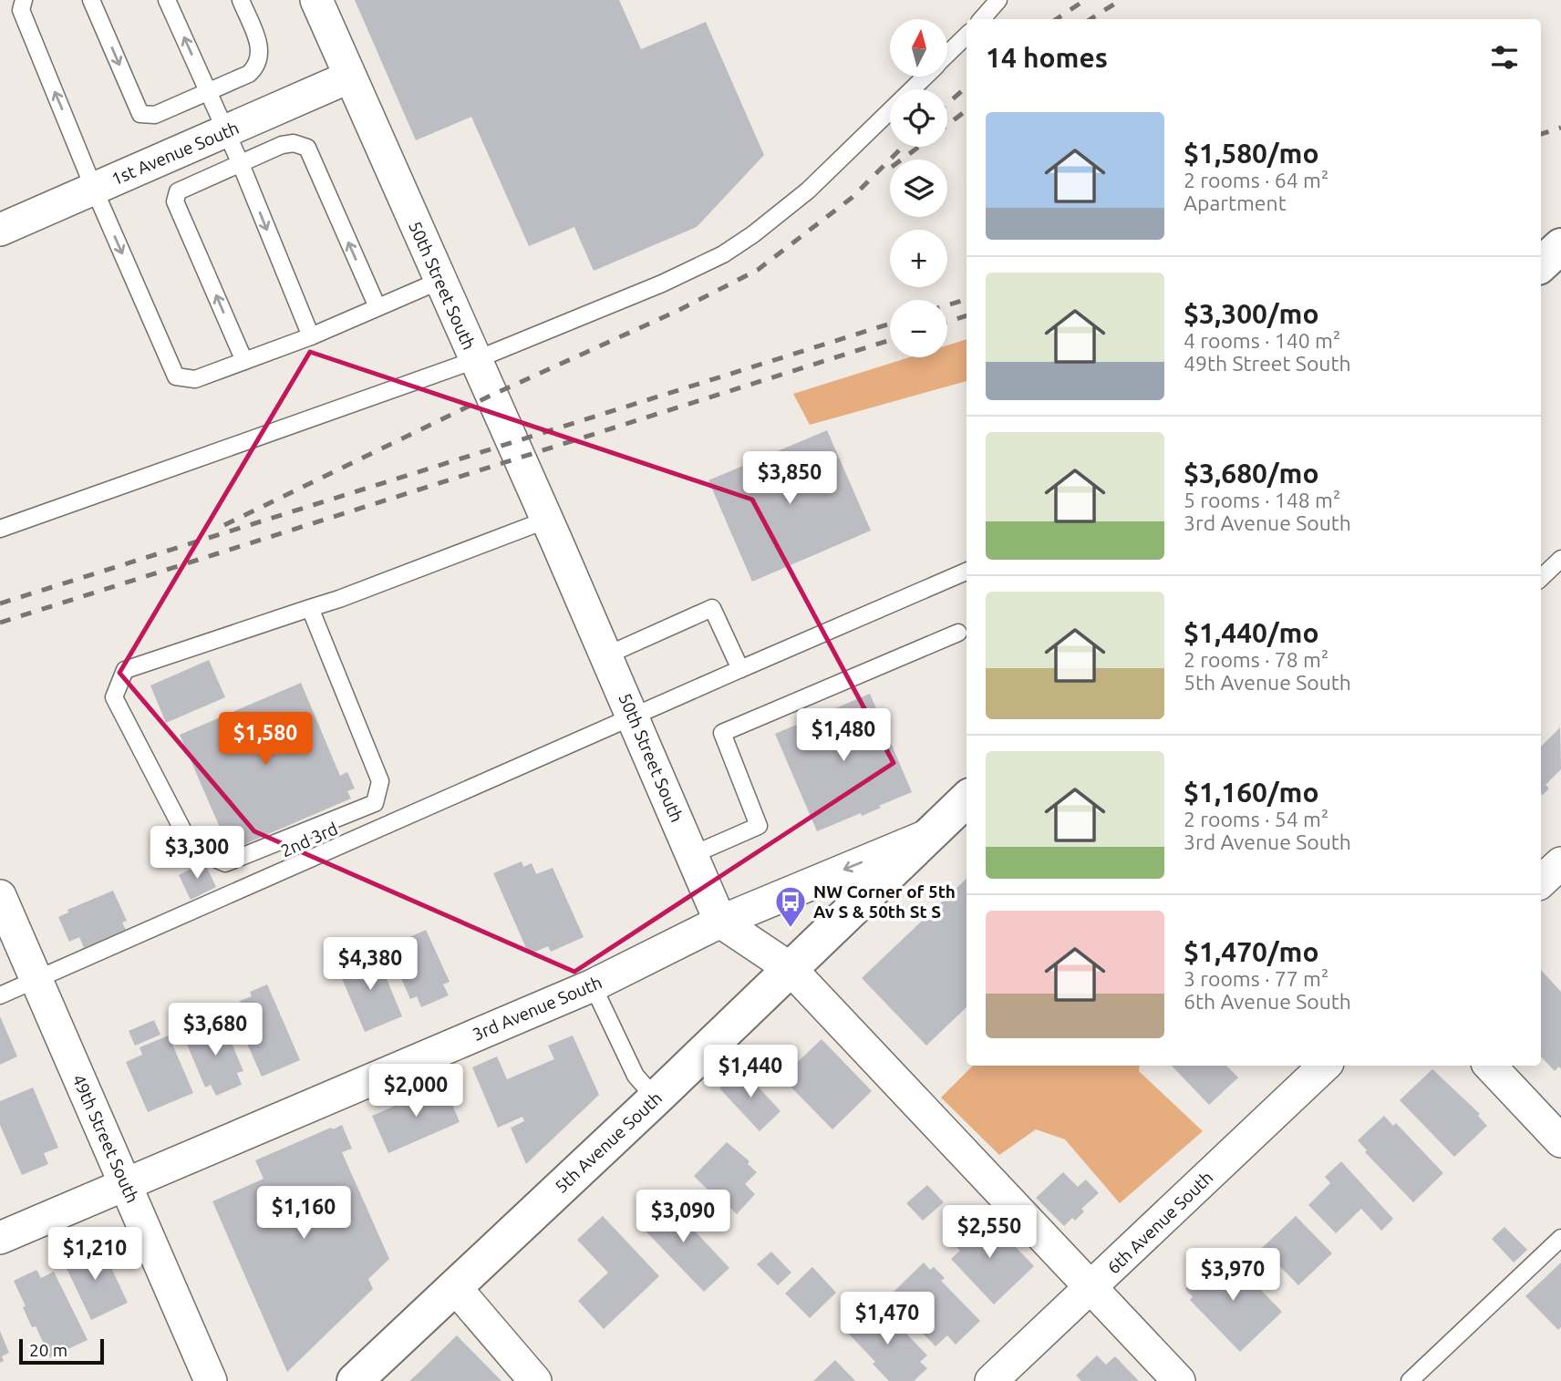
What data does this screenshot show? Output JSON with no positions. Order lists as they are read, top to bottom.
{
  "streets": {
    "street": [
      "1st Avenue South",
      "50th Street South",
      "3rd Avenue South",
      "49th Street South",
      "5th Avenue South",
      "6th Avenue South"
    ],
    "lane": ["2nd 3rd"]
  },
  "crossings": [
    ["1st Avenue South", "50th Street South"],
    ["50th Street South", "2nd 3rd"],
    ["50th Street South", "3rd Avenue South"],
    ["2nd 3rd", "49th Street South"],
    ["3rd Avenue South", "49th Street South"],
    ["3rd Avenue South", "5th Avenue South"]
  ],
  "places": {
    "bus stop": ["NW Corner of 5th Av S & 50th St S"]
  },
  "scale_bar": "20 m",
  "north": "top",
  "page": {
    "map_buttons": ["+", "−"],
    "heading": "14 homes",
    "list": [
      {
        "name": "$1,580/mo",
        "note": "2 rooms · 64 m² · Apartment"
      },
      {
        "name": "$3,300/mo",
        "note": "4 rooms · 140 m² · 49th Street South"
      },
      {
        "name": "$3,680/mo",
        "note": "5 rooms · 148 m² · 3rd Avenue South"
      },
      {
        "name": "$1,440/mo",
        "note": "2 rooms · 78 m² · 5th Avenue South"
      },
      {
        "name": "$1,160/mo",
        "note": "2 rooms · 54 m² · 3rd Avenue South"
      },
      {
        "name": "$1,470/mo",
        "note": "3 rooms · 77 m² · 6th Avenue South"
      }
    ],
    "price": [
      "$3,850",
      "$1,480",
      "$1,580",
      "$3,300",
      "$4,380",
      "$3,680",
      "$1,440",
      "$2,000",
      "$1,160",
      "$3,090",
      "$2,550",
      "$1,210",
      "$3,970",
      "$1,470"
    ],
    "scale": "20 m"
  }
}
